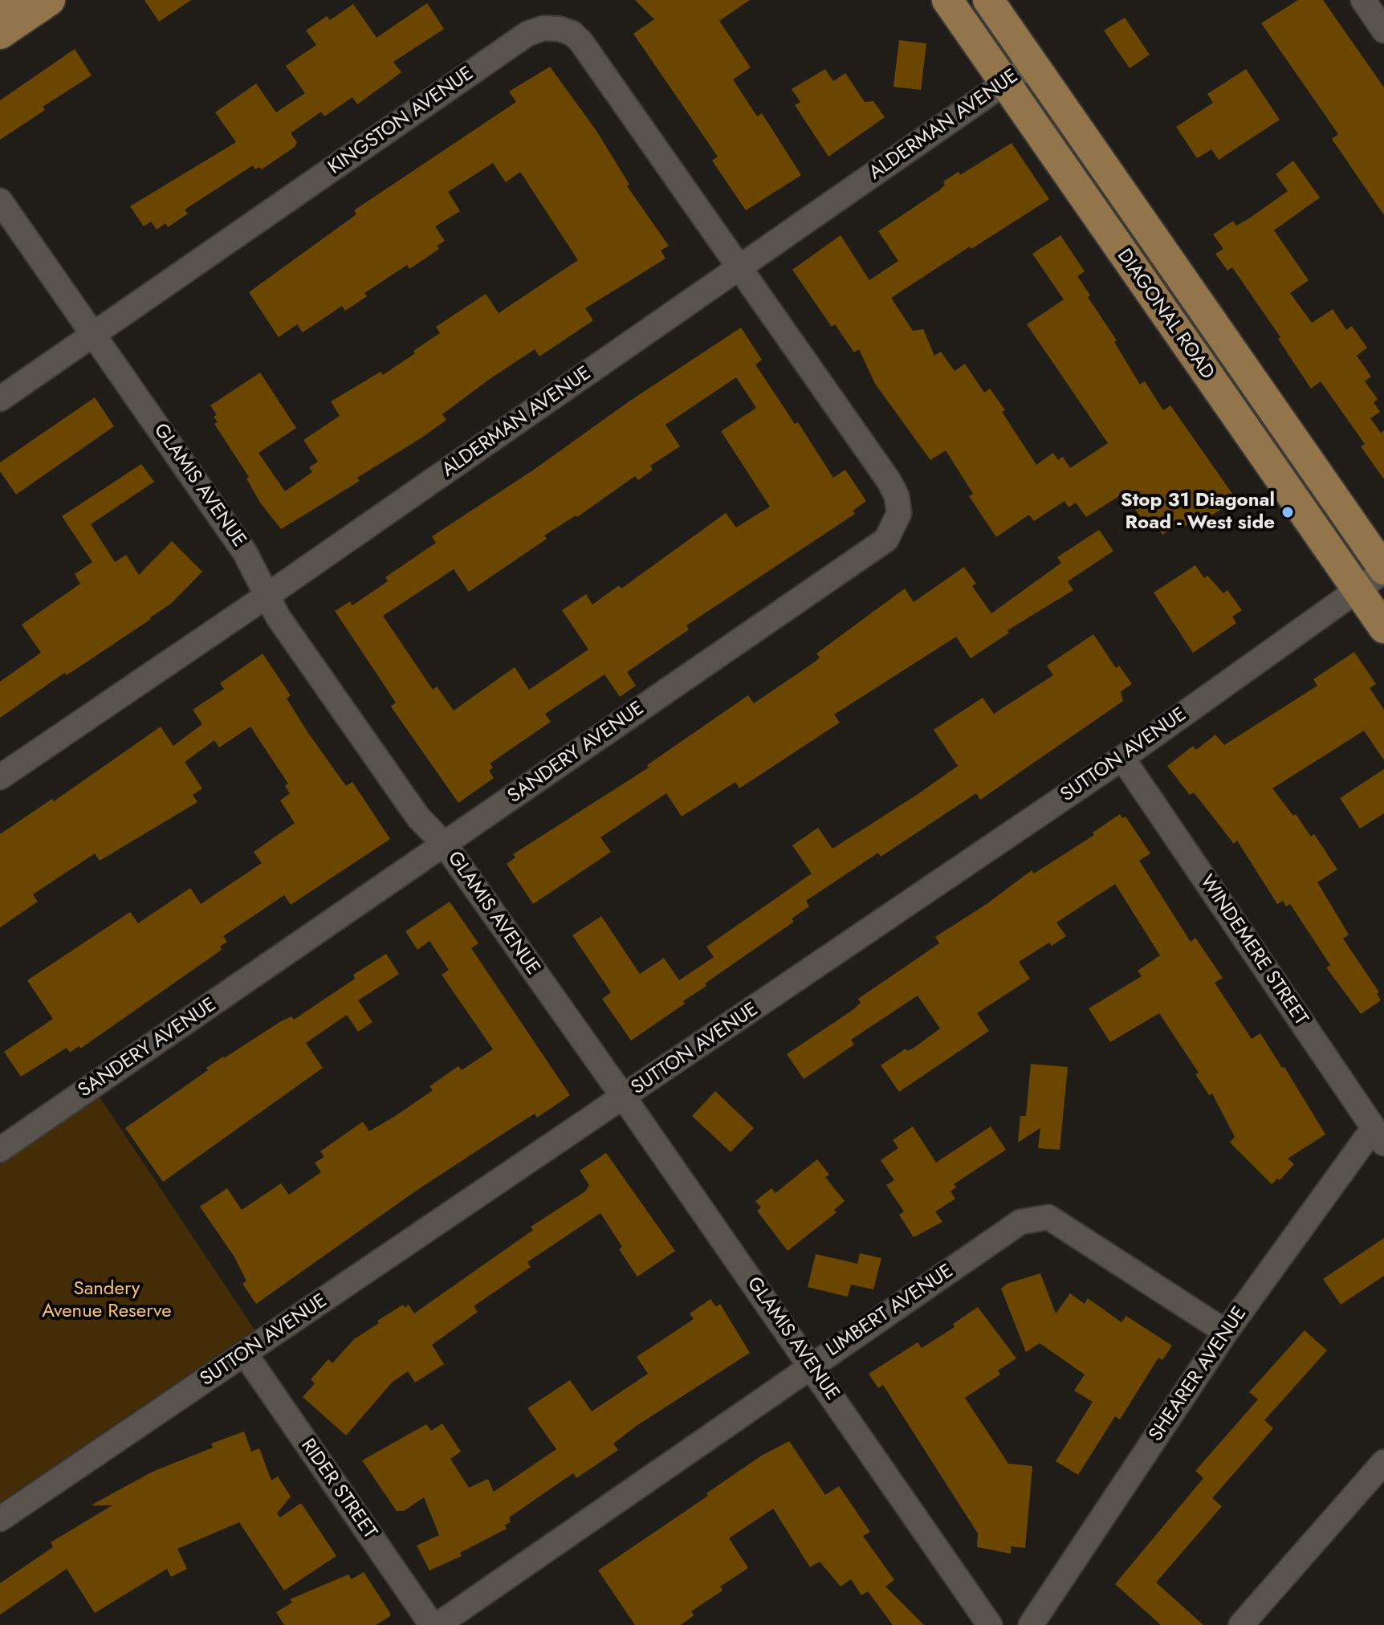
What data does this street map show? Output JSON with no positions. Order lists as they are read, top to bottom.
{
  "streets": {
    "main road": ["DIAGONAL ROAD"],
    "street": [
      "KINGSTON AVENUE",
      "ALDERMAN AVENUE",
      "GLAMIS AVENUE",
      "SANDERY AVENUE",
      "SUTTON AVENUE",
      "WINDEMERE STREET",
      "LIMBERT AVENUE",
      "SHEARER AVENUE",
      "RIDER STREET"
    ]
  },
  "crossings": [
    ["KINGSTON AVENUE", "ALDERMAN AVENUE"],
    ["KINGSTON AVENUE", "GLAMIS AVENUE"],
    ["KINGSTON AVENUE", "SANDERY AVENUE"],
    ["ALDERMAN AVENUE", "DIAGONAL ROAD"],
    ["ALDERMAN AVENUE", "GLAMIS AVENUE"],
    ["ALDERMAN AVENUE", "SANDERY AVENUE"],
    ["DIAGONAL ROAD", "SUTTON AVENUE"],
    ["GLAMIS AVENUE", "SANDERY AVENUE"],
    ["GLAMIS AVENUE", "SUTTON AVENUE"],
    ["GLAMIS AVENUE", "LIMBERT AVENUE"],
    ["SUTTON AVENUE", "WINDEMERE STREET"],
    ["SUTTON AVENUE", "RIDER STREET"],
    ["WINDEMERE STREET", "SHEARER AVENUE"],
    ["LIMBERT AVENUE", "SHEARER AVENUE"]
  ],
  "parks": ["Sandery Avenue Reserve"],
  "places": ["Stop 31 Diagonal Road - West side"]
}
